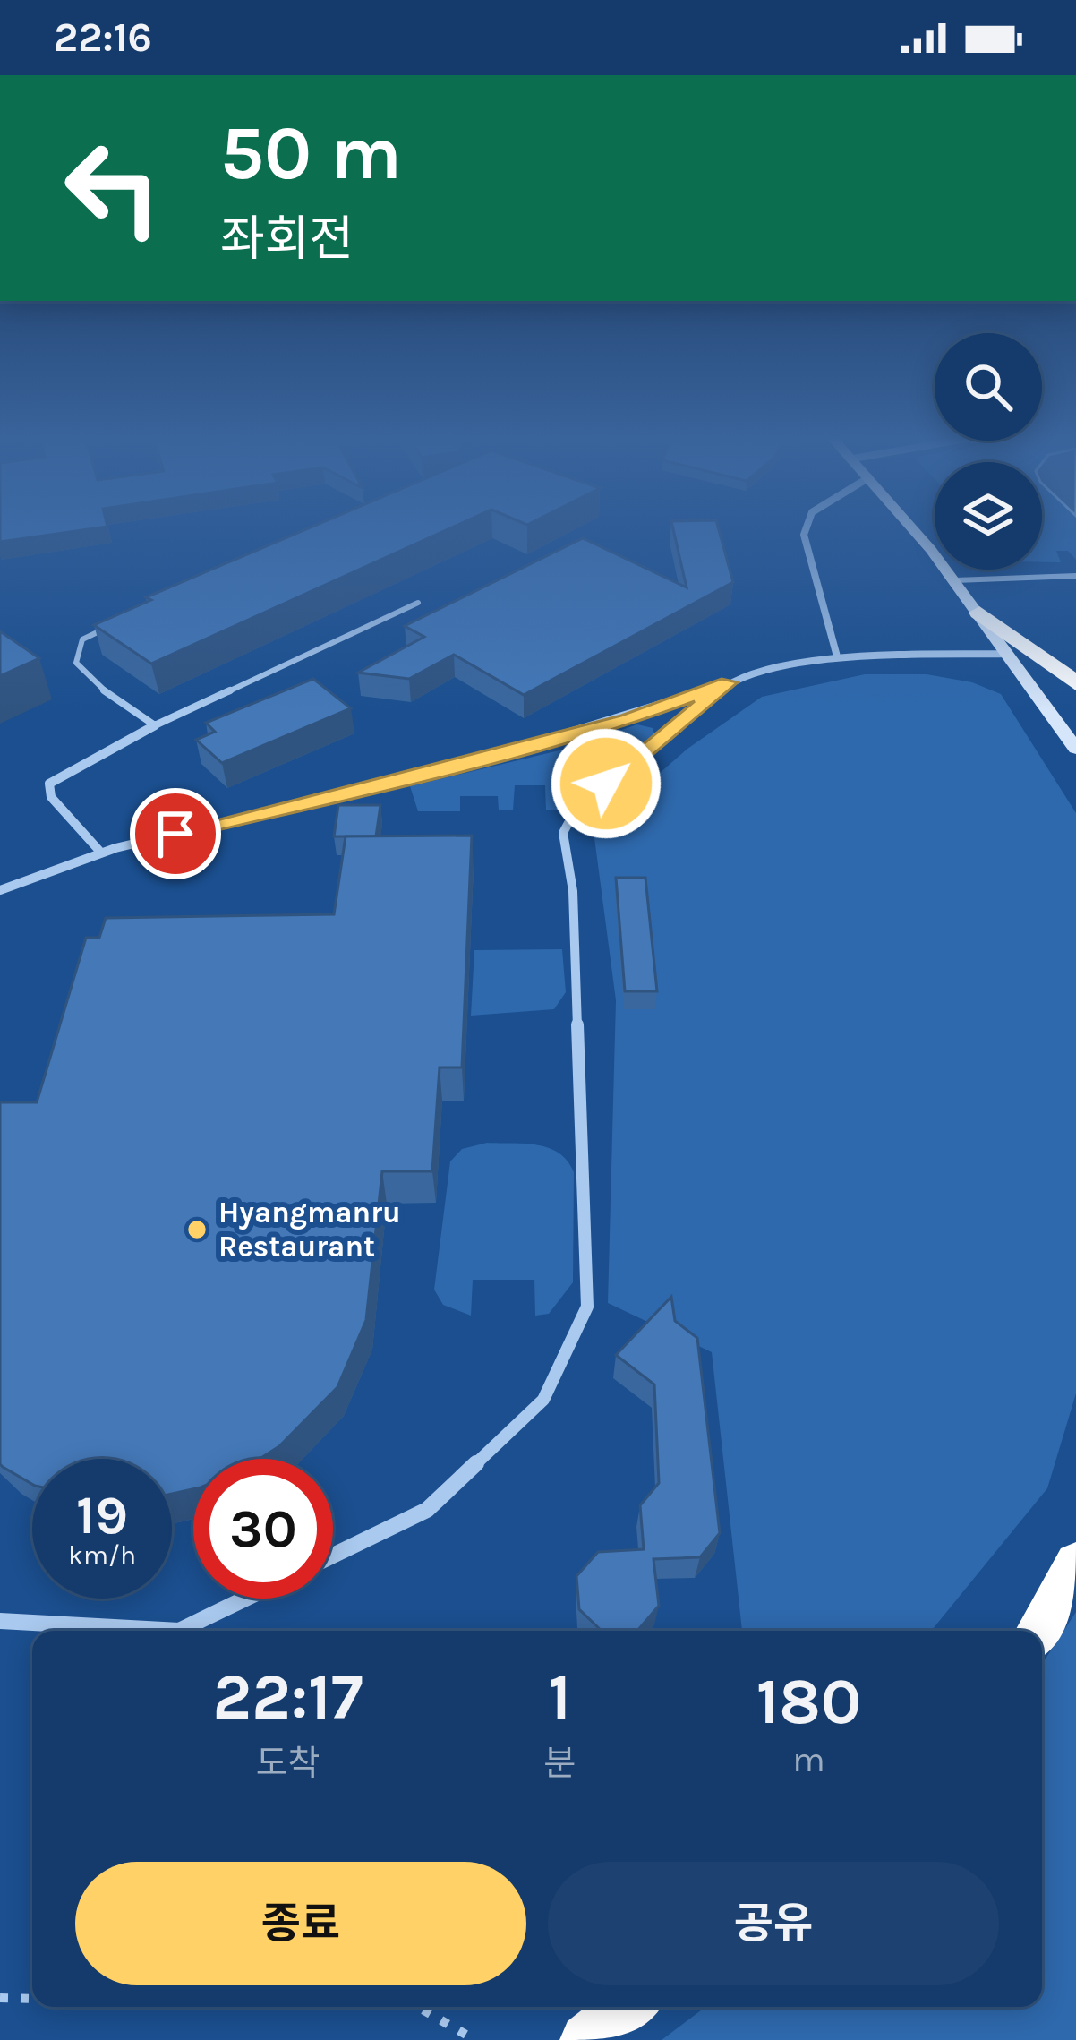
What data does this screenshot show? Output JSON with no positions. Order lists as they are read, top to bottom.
{
  "places": ["Hyangmanru Restaurant"],
  "page": {
    "status": "22:16",
    "turn": ["50 m", "좌회전"],
    "speed": "19 km/h",
    "limit": "30",
    "eta": [
      "22:17",
      "도착",
      "1",
      "분",
      "180",
      "m"
    ],
    "buttons": ["종료", "공유"]
  }
}
